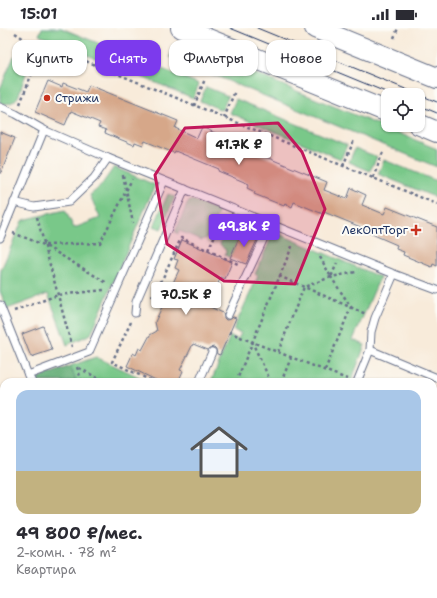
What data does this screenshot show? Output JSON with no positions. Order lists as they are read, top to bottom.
{
  "places": {
    "other": ["Стрижи"],
    "health": ["ЛекОптТорг"]
  },
  "page": {
    "status": "15:01",
    "chip": [
      "Купить",
      "Снять",
      "Фильтры",
      "Новое"
    ],
    "price": ["41.7K ₽", "49.8K ₽", "70.5K ₽"],
    "list": [
      {
        "name": "49 800 ₽/мес.",
        "note": "2-комн. · 78 m² · Квартира"
      }
    ]
  }
}
